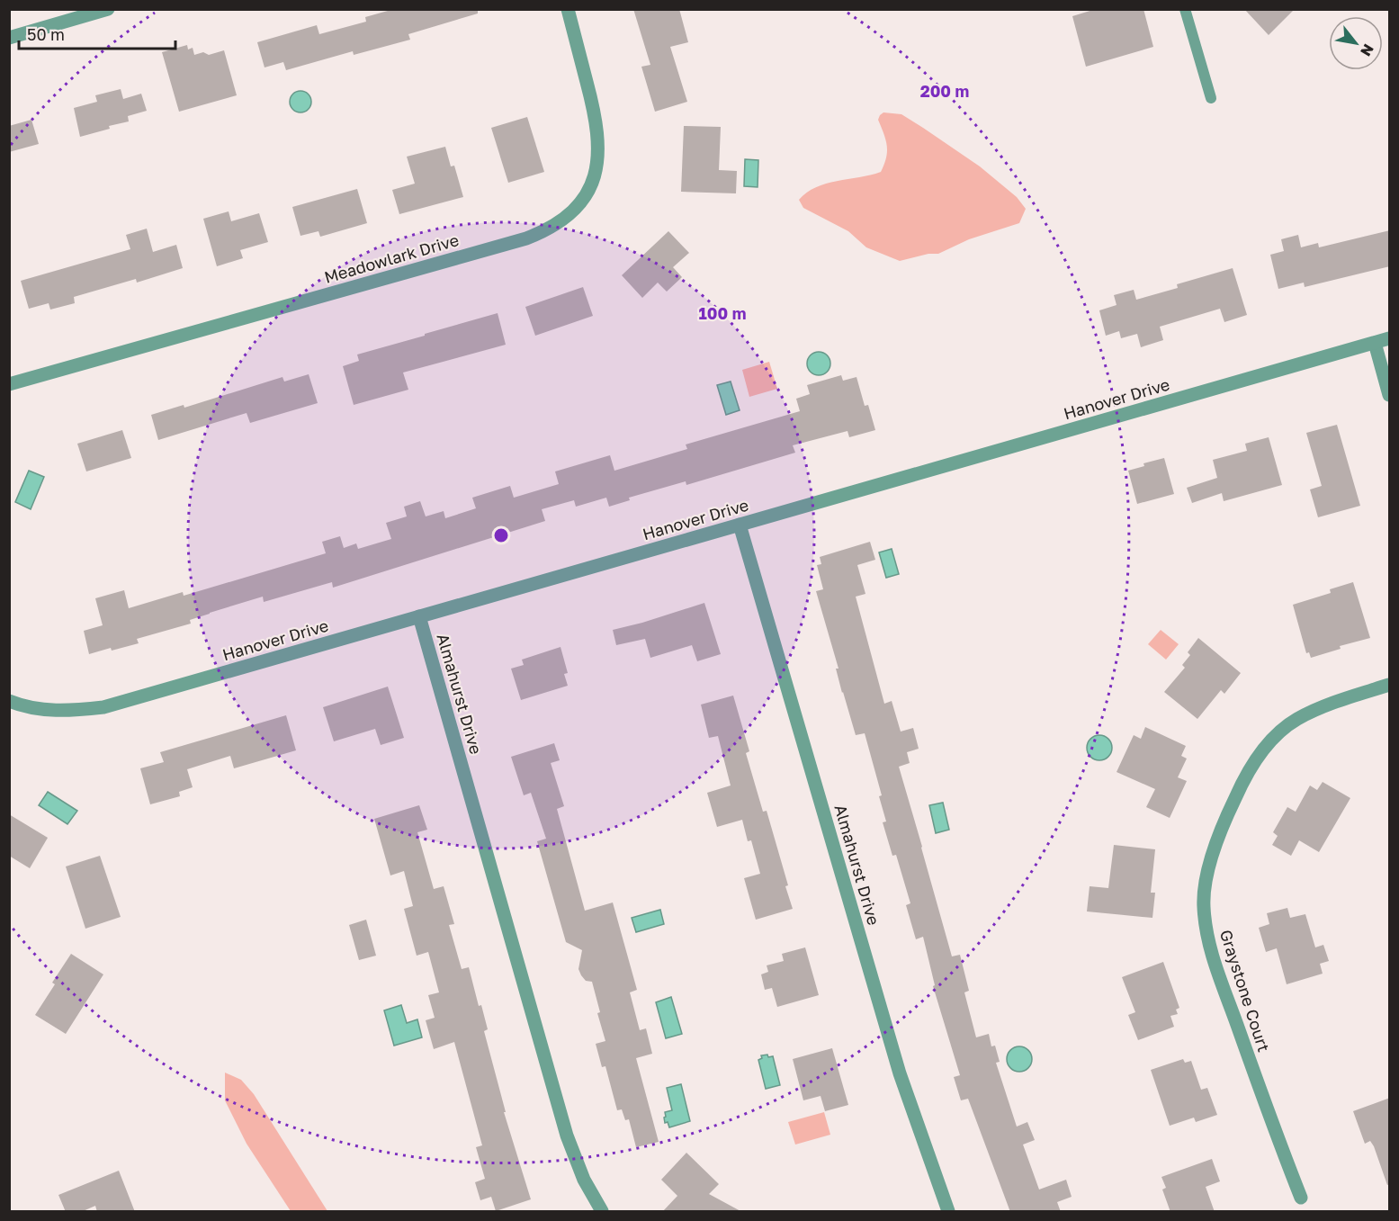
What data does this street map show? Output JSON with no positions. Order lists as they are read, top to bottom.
{
  "streets": {
    "street": [
      "Meadowlark Drive",
      "Hanover Drive",
      "Almahurst Drive",
      "Graystone Court"
    ]
  },
  "crossings": [
    ["Hanover Drive", "Almahurst Drive"]
  ],
  "scale_bar": "50 m",
  "north": "bottom right",
  "rings": ["200 m", "100 m"]
}
